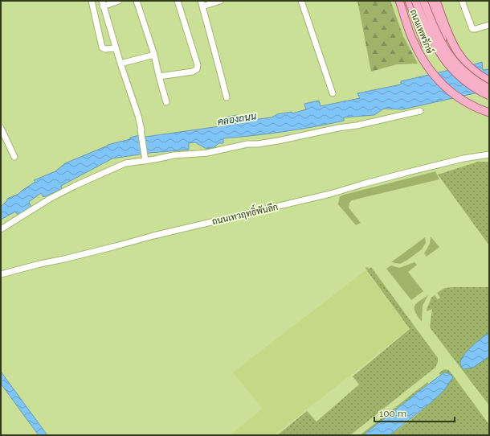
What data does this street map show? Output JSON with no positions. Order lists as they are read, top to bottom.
{
  "streets": {
    "main road": ["ถนนเทพรักษ์"],
    "street": ["ถนนเทวฤทธิ์พันลึก"]
  },
  "water": ["คลองถนน"],
  "scale_bar": "100 m"
}
